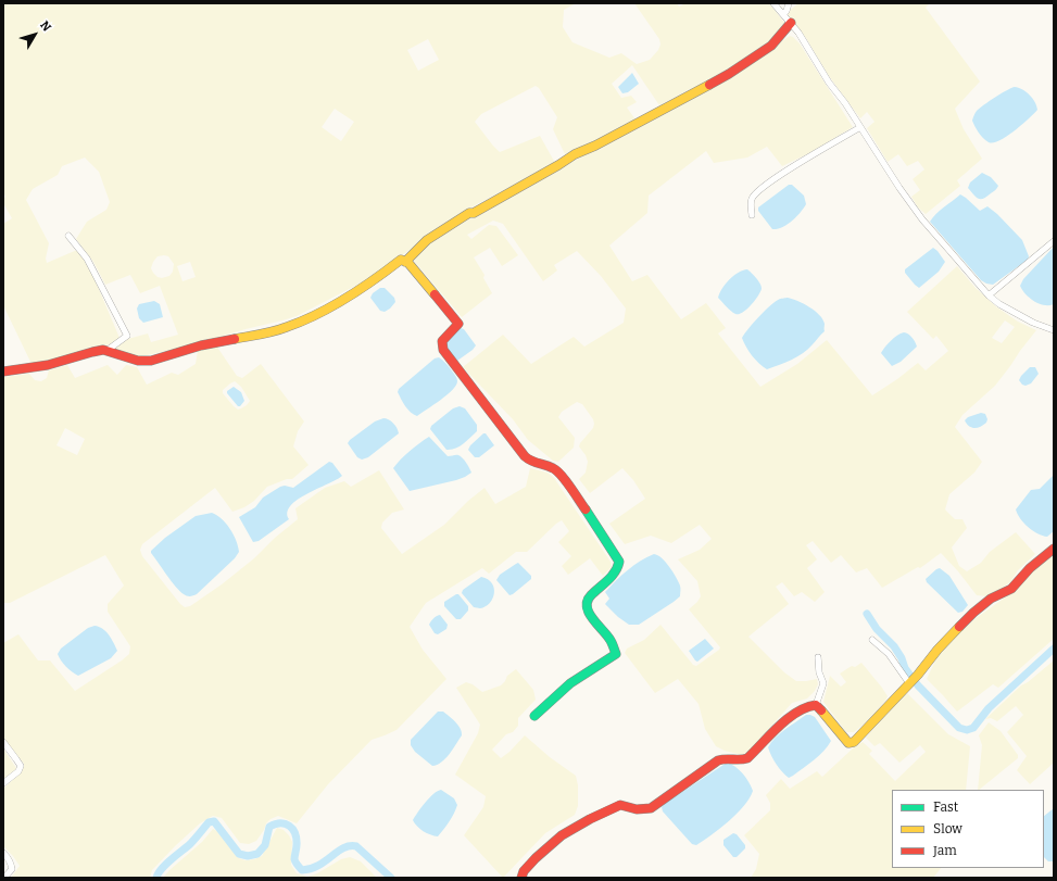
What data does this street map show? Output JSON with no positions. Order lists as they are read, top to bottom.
{
  "legend": ["Fast", "Slow", "Jam"],
  "north": "top right"
}
